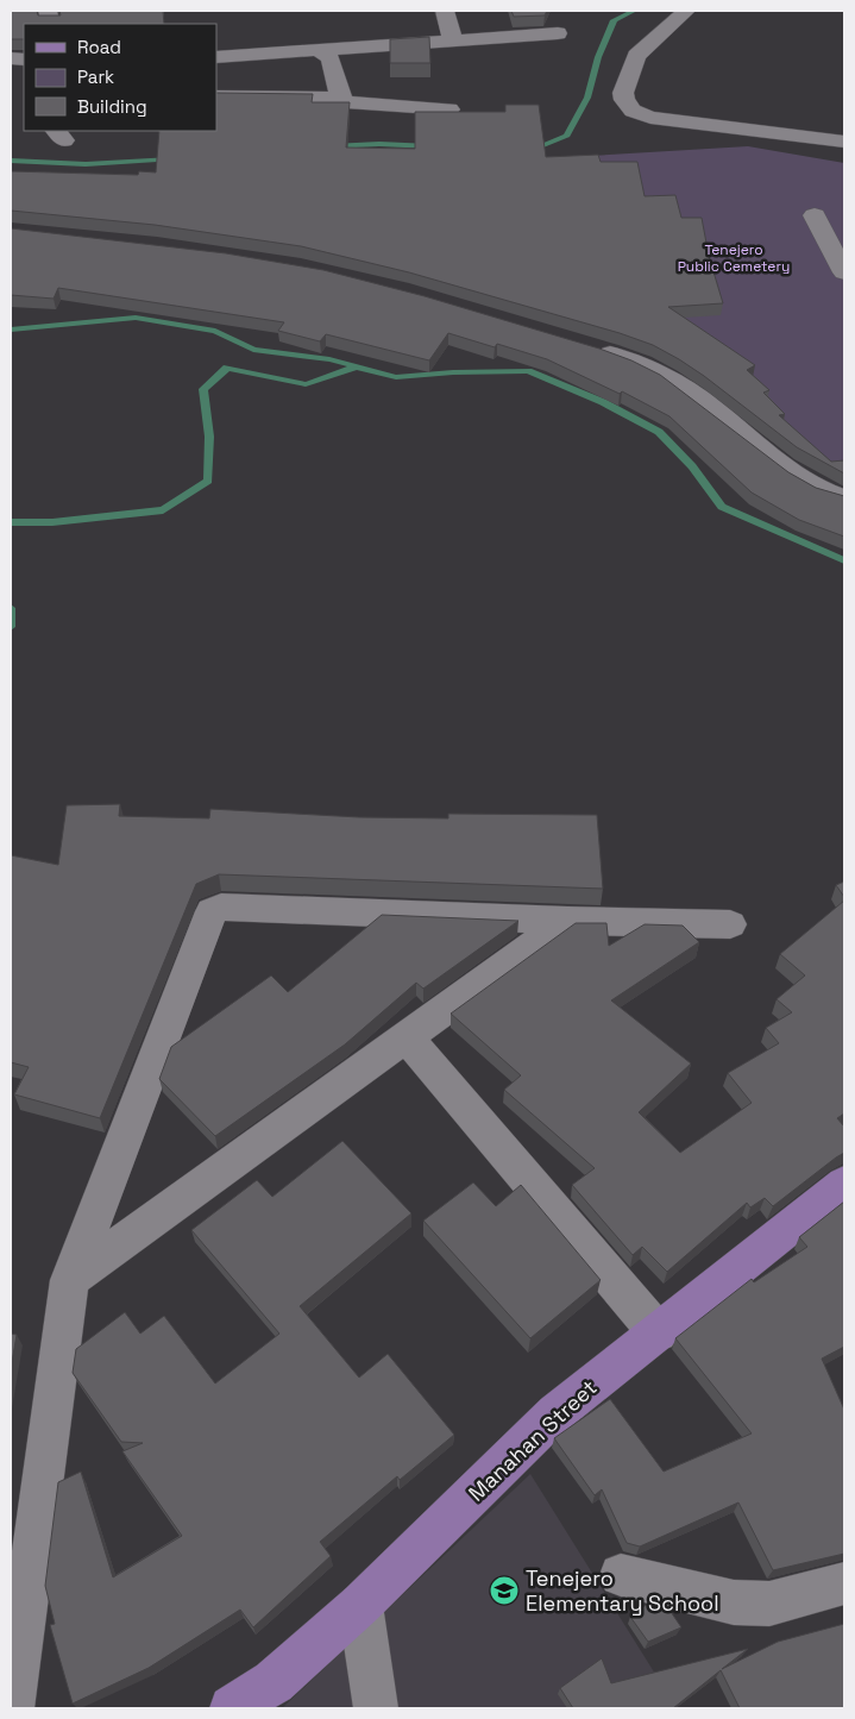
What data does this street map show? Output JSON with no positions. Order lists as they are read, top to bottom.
{
  "streets": {
    "main road": ["Manahan Street"]
  },
  "parks": ["Tenejero Public Cemetery"],
  "places": {
    "school or university": ["Tenejero Elementary School"]
  },
  "legend": ["Road", "Park", "Building"]
}
